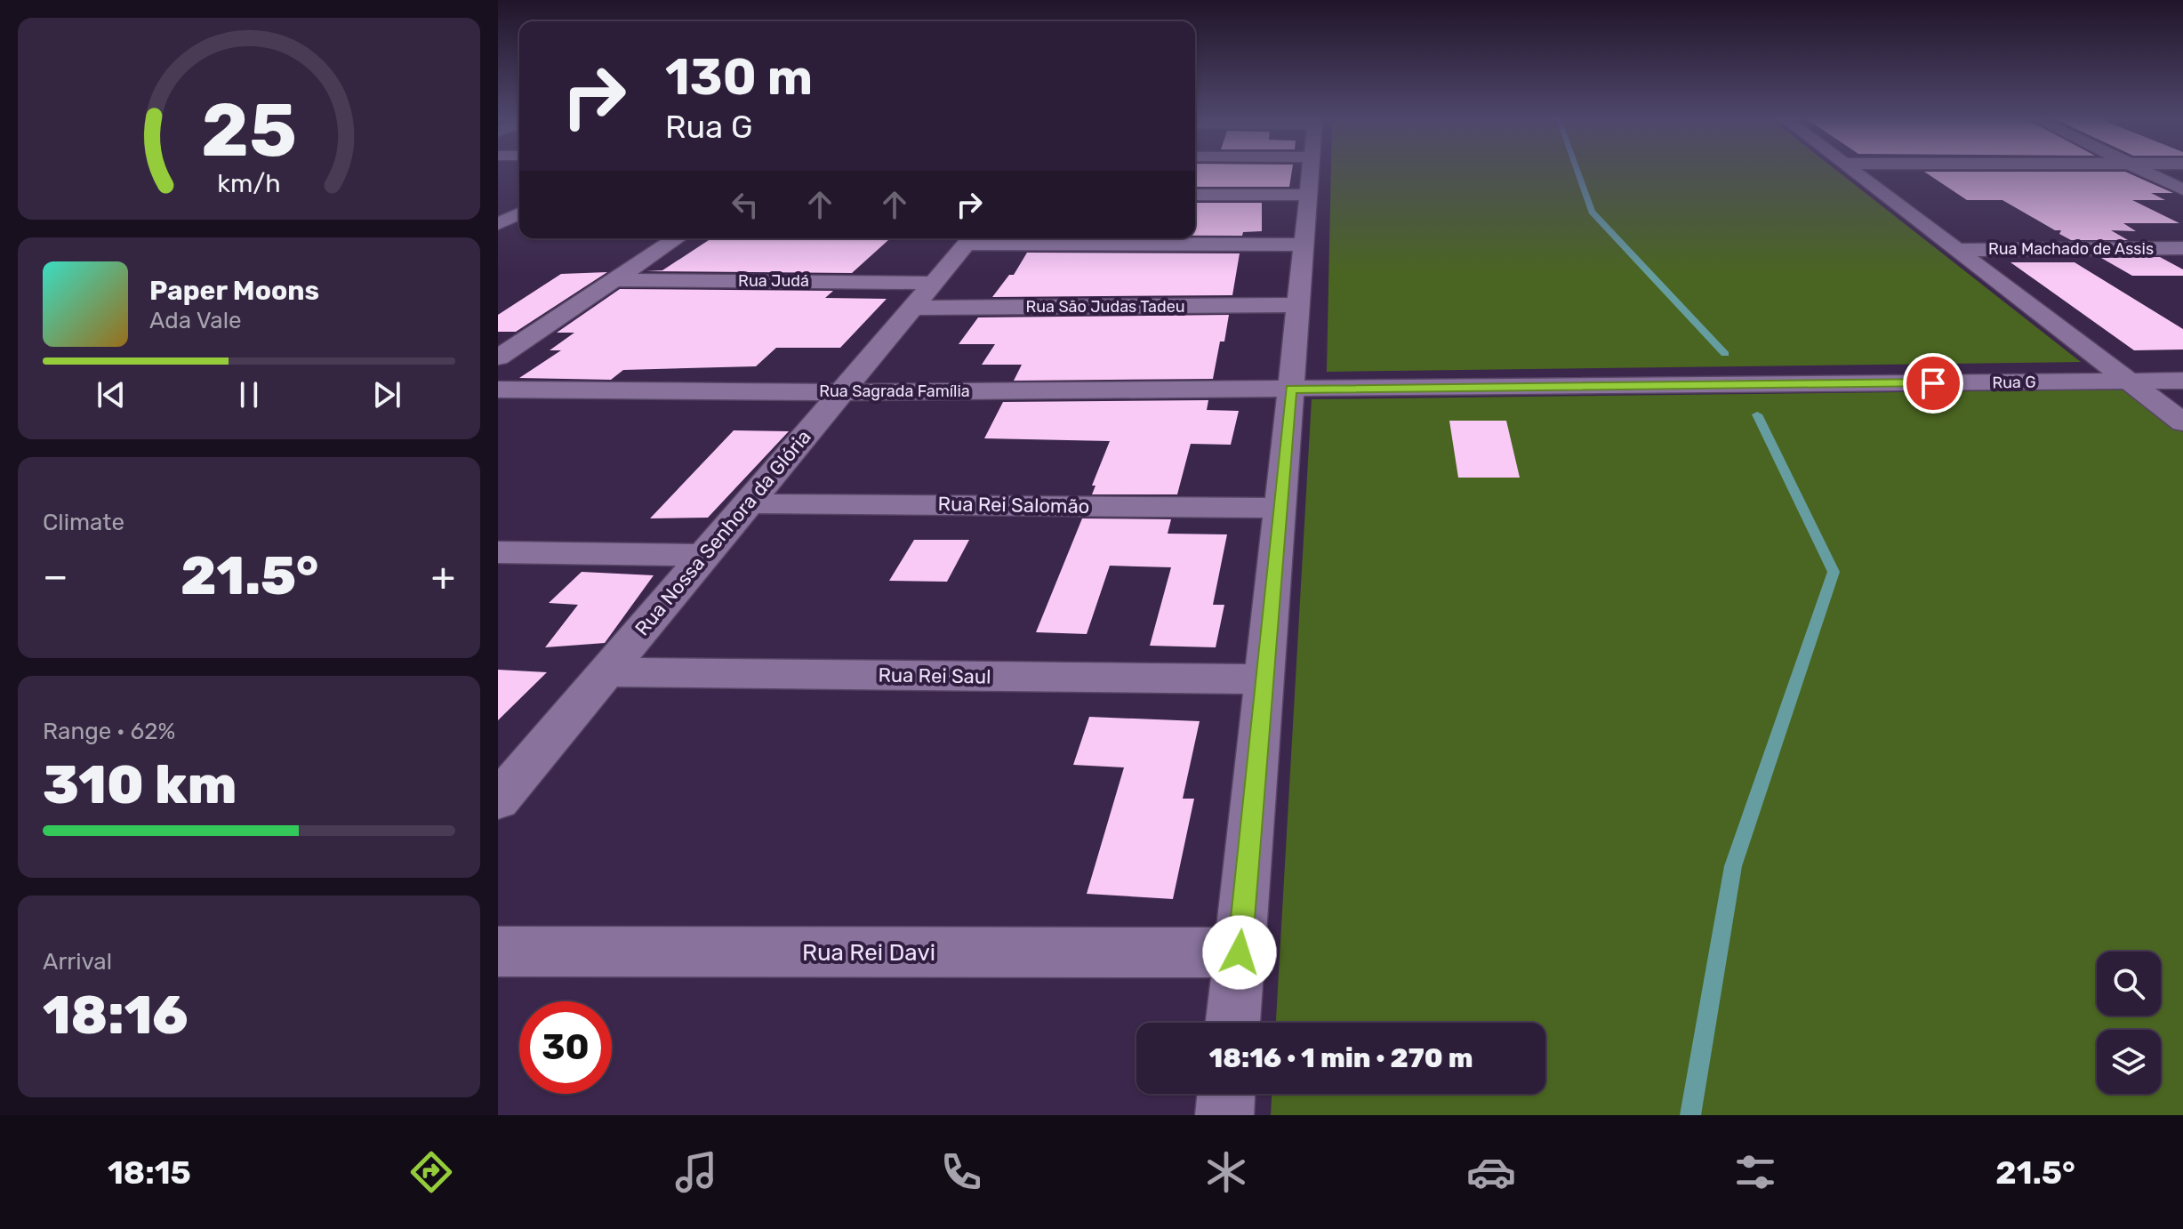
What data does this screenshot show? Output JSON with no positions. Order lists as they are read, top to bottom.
{
  "streets": {
    "street": [
      "Rua Machado de Assis",
      "Rua Judá",
      "Rua São Judas Tadeu",
      "Rua G",
      "Rua Sagrada Família",
      "Rua Rei Salomão",
      "Rua Nossa Senhora da Glória",
      "Rua Rei Saul",
      "Rua Rei Davi"
    ]
  },
  "crossings": [
    ["Rua Judá", "Rua Nossa Senhora da Glória"],
    ["Rua São Judas Tadeu", "Rua Nossa Senhora da Glória"],
    ["Rua G", "Rua Sagrada Família"],
    ["Rua Sagrada Família", "Rua Nossa Senhora da Glória"],
    ["Rua Rei Salomão", "Rua Nossa Senhora da Glória"],
    ["Rua Nossa Senhora da Glória", "Rua Rei Saul"]
  ],
  "page": {
    "turn": ["130 m", "Rua G"],
    "song": ["Paper Moons", "Ada Vale"],
    "tile": [
      "Climate",
      ["Range · 62%", "310 km"],
      ["Arrival", "18:16"]
    ],
    "heat": ["−", "21.5°", "+"],
    "limit": "30",
    "trip": "18:16 · 1 min · 270 m",
    "tabs": ["18:15", "21.5°"],
    "gauge": ["25", "km/h"]
  }
}
